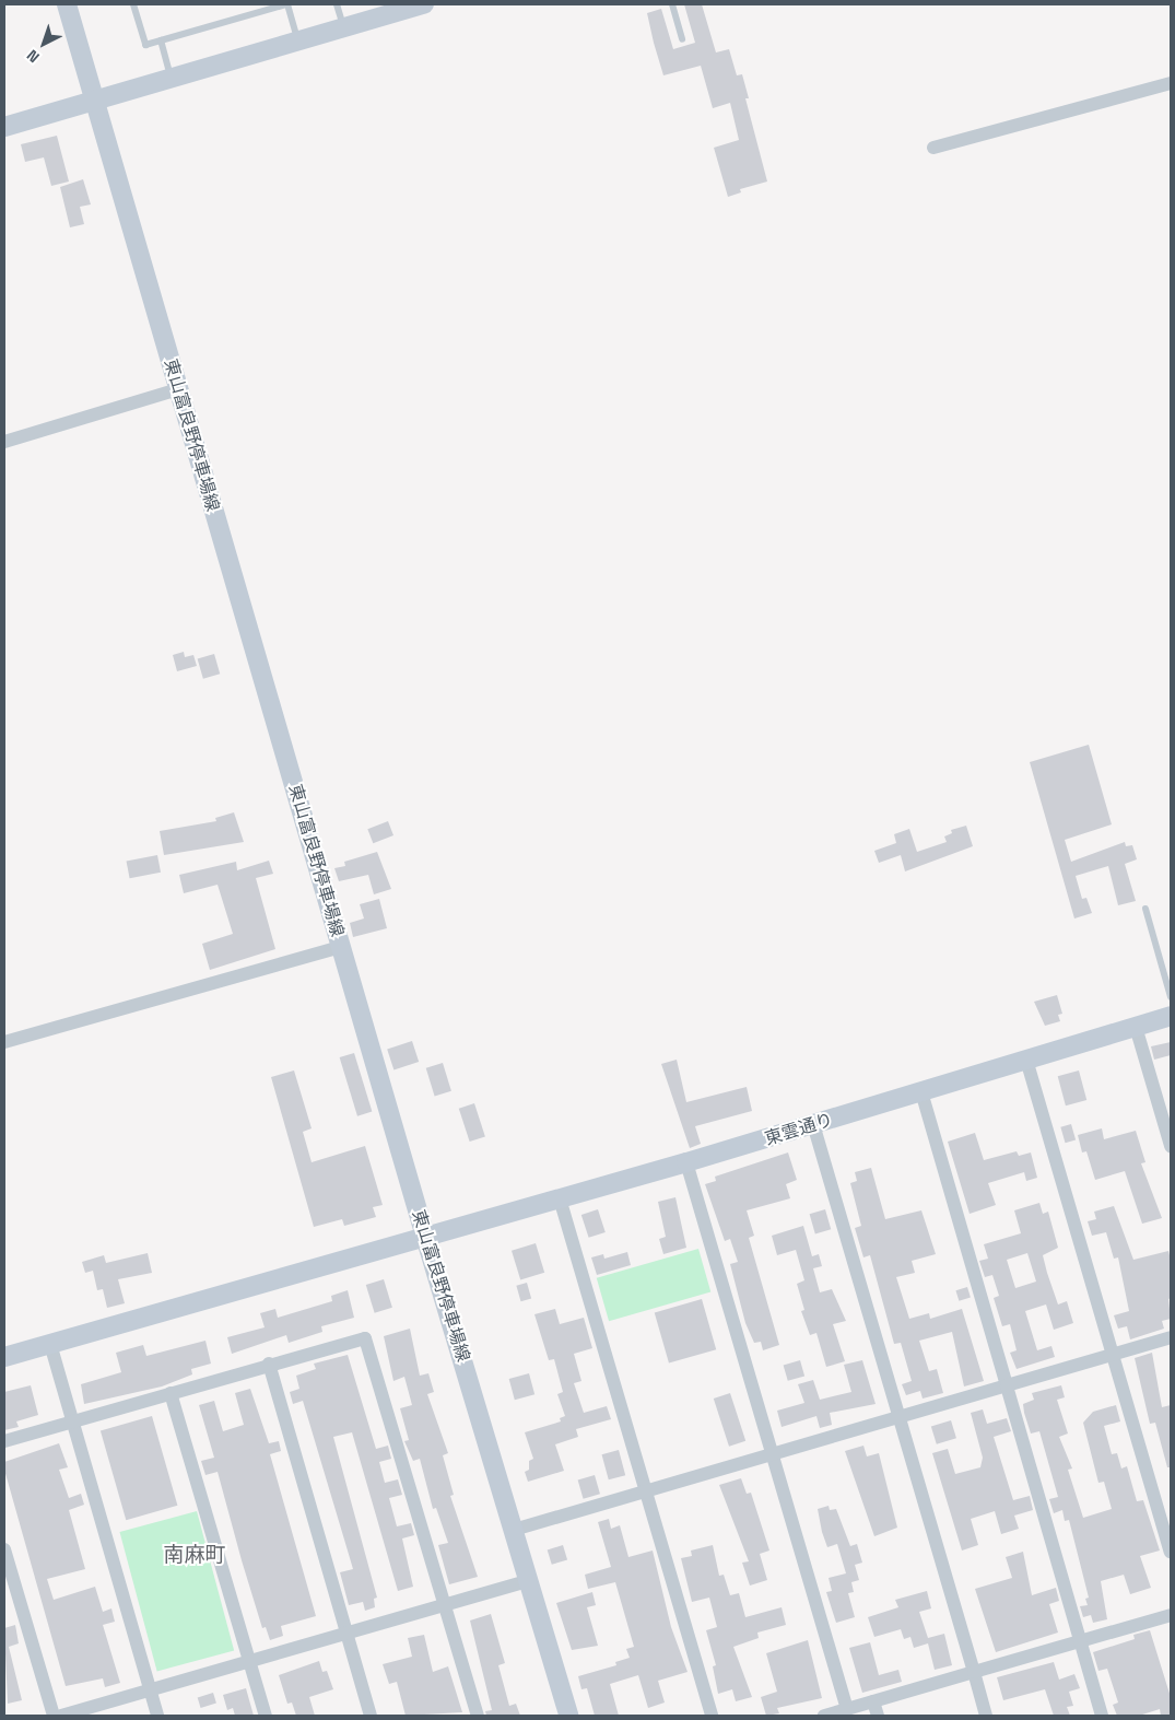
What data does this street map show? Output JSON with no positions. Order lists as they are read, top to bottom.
{
  "streets": {
    "main road": ["東山富良野停車場線", "東雲通り"]
  },
  "crossings": [
    ["東山富良野停車場線", "東雲通り"]
  ],
  "districts": ["南麻町"],
  "north": "bottom left"
}
